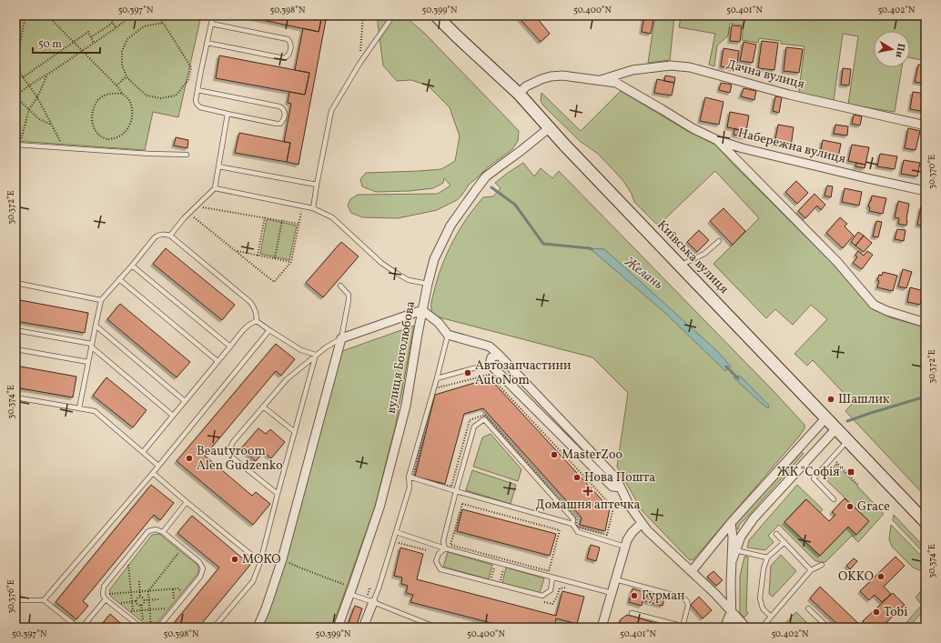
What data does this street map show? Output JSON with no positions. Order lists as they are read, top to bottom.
{
  "streets": {
    "main road": ["Київська вулиця"],
    "street": ["Дачна вулиця", "Набережна вулиця", "вулиця Боголюбова"]
  },
  "crossings": [
    ["Дачна вулиця", "Набережна вулиця"],
    ["Набережна вулиця", "Київська вулиця"],
    ["Київська вулиця", "вулиця Боголюбова"]
  ],
  "water": ["Желань"],
  "places": {
    "other": [
      "Автозапчастини AutoNom",
      "Шашлик",
      "MasterZoo",
      "Beautyroom Alen Gudzenko",
      "Нова Пошта",
      "Grace",
      "МОКО",
      "OKKO",
      "Гурман",
      "Tobi"
    ],
    "transit": ["ЖК \"Софія\""],
    "health": ["Домашня аптечка"]
  },
  "scale_bar": "50 m",
  "north": "right",
  "coordinates": [
    "50.397°N",
    "50.398°N",
    "50.399°N",
    "50.400°N",
    "50.401°N",
    "50.402°N",
    "30.370°E",
    "30.372°E",
    "30.374°E",
    "30.376°E"
  ]
}
